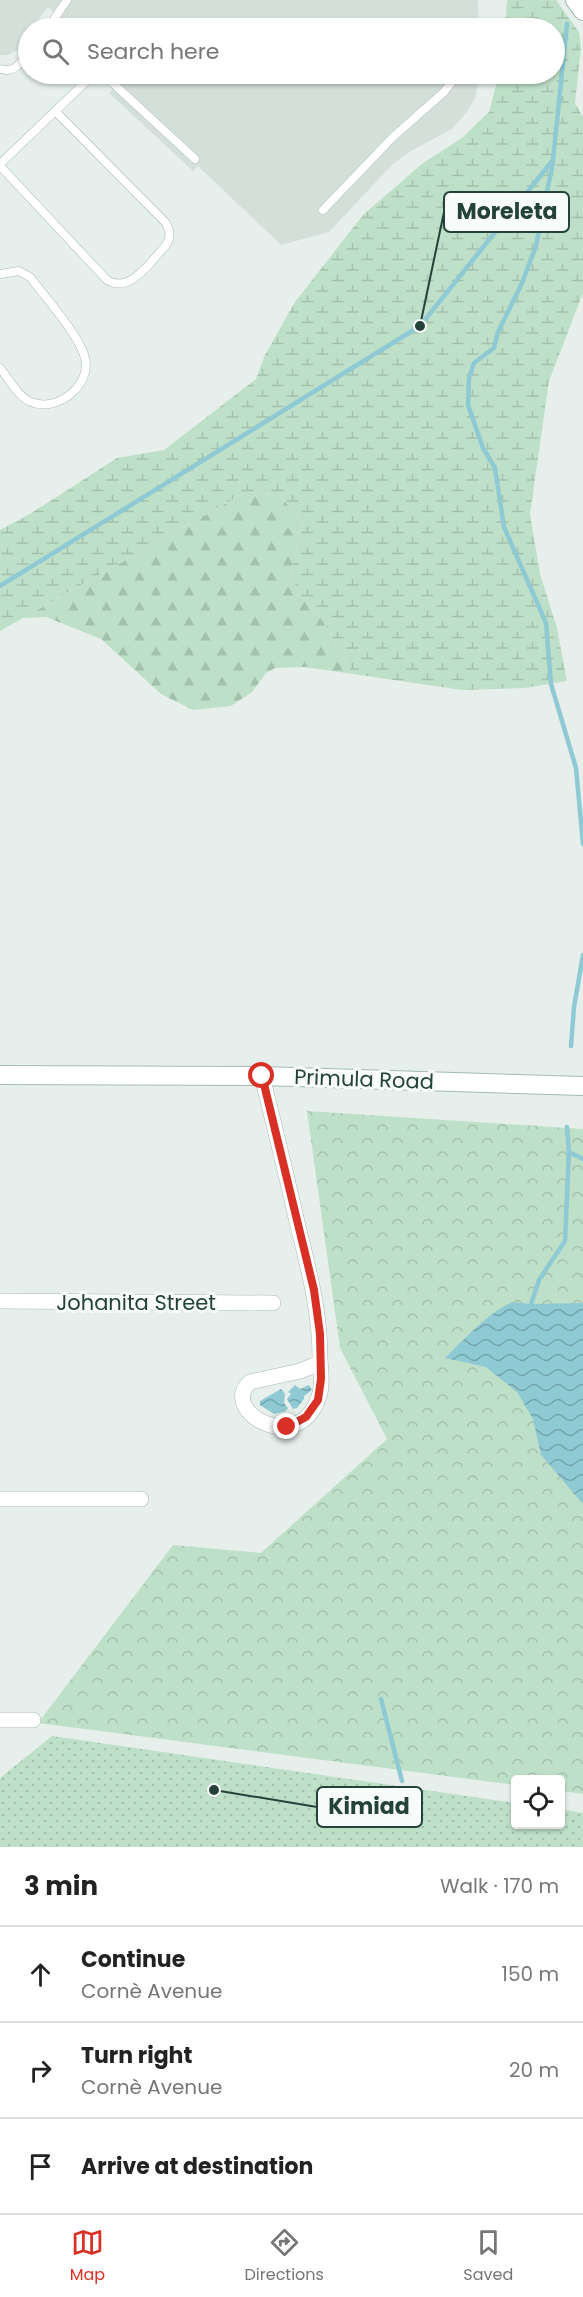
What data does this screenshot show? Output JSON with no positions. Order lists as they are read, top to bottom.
{
  "streets": {
    "street": ["Primula Road", "Johanita Street"]
  },
  "places": ["Moreleta", "Kimiad"],
  "page": {
    "search": "Search here",
    "heading": ["3 min", "Walk · 170 m"],
    "list": [
      ["Continue", "Cornè Avenue", "150 m"],
      ["Turn right", "Cornè Avenue", "20 m"],
      "Arrive at destination"
    ],
    "nav": ["Map", "Directions", "Saved"]
  }
}
